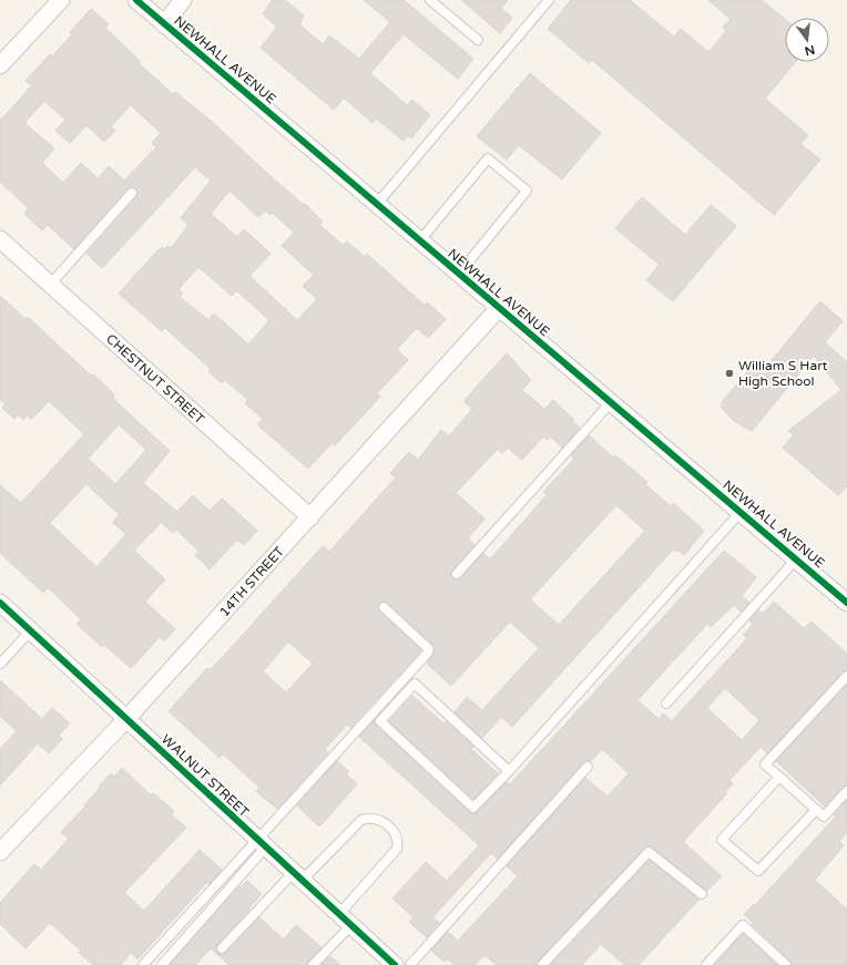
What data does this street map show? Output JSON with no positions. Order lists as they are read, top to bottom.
{
  "streets": {
    "street": [
      "NEWHALL AVENUE",
      "CHESTNUT STREET",
      "14TH STREET",
      "WALNUT STREET"
    ]
  },
  "crossings": [
    ["NEWHALL AVENUE", "14TH STREET"],
    ["CHESTNUT STREET", "14TH STREET"],
    ["14TH STREET", "WALNUT STREET"]
  ],
  "places": ["William S Hart High School"],
  "north": "bottom"
}
